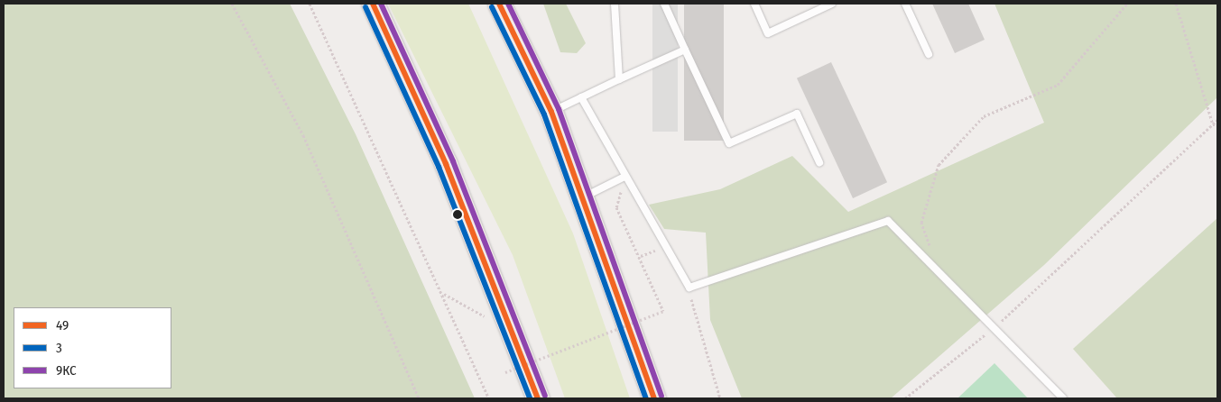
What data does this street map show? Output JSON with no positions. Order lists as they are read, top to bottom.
{
  "lines": ["transit line 49", "transit line 9КС", "transit line 3"],
  "legend": ["49", "3", "9КС"]
}
